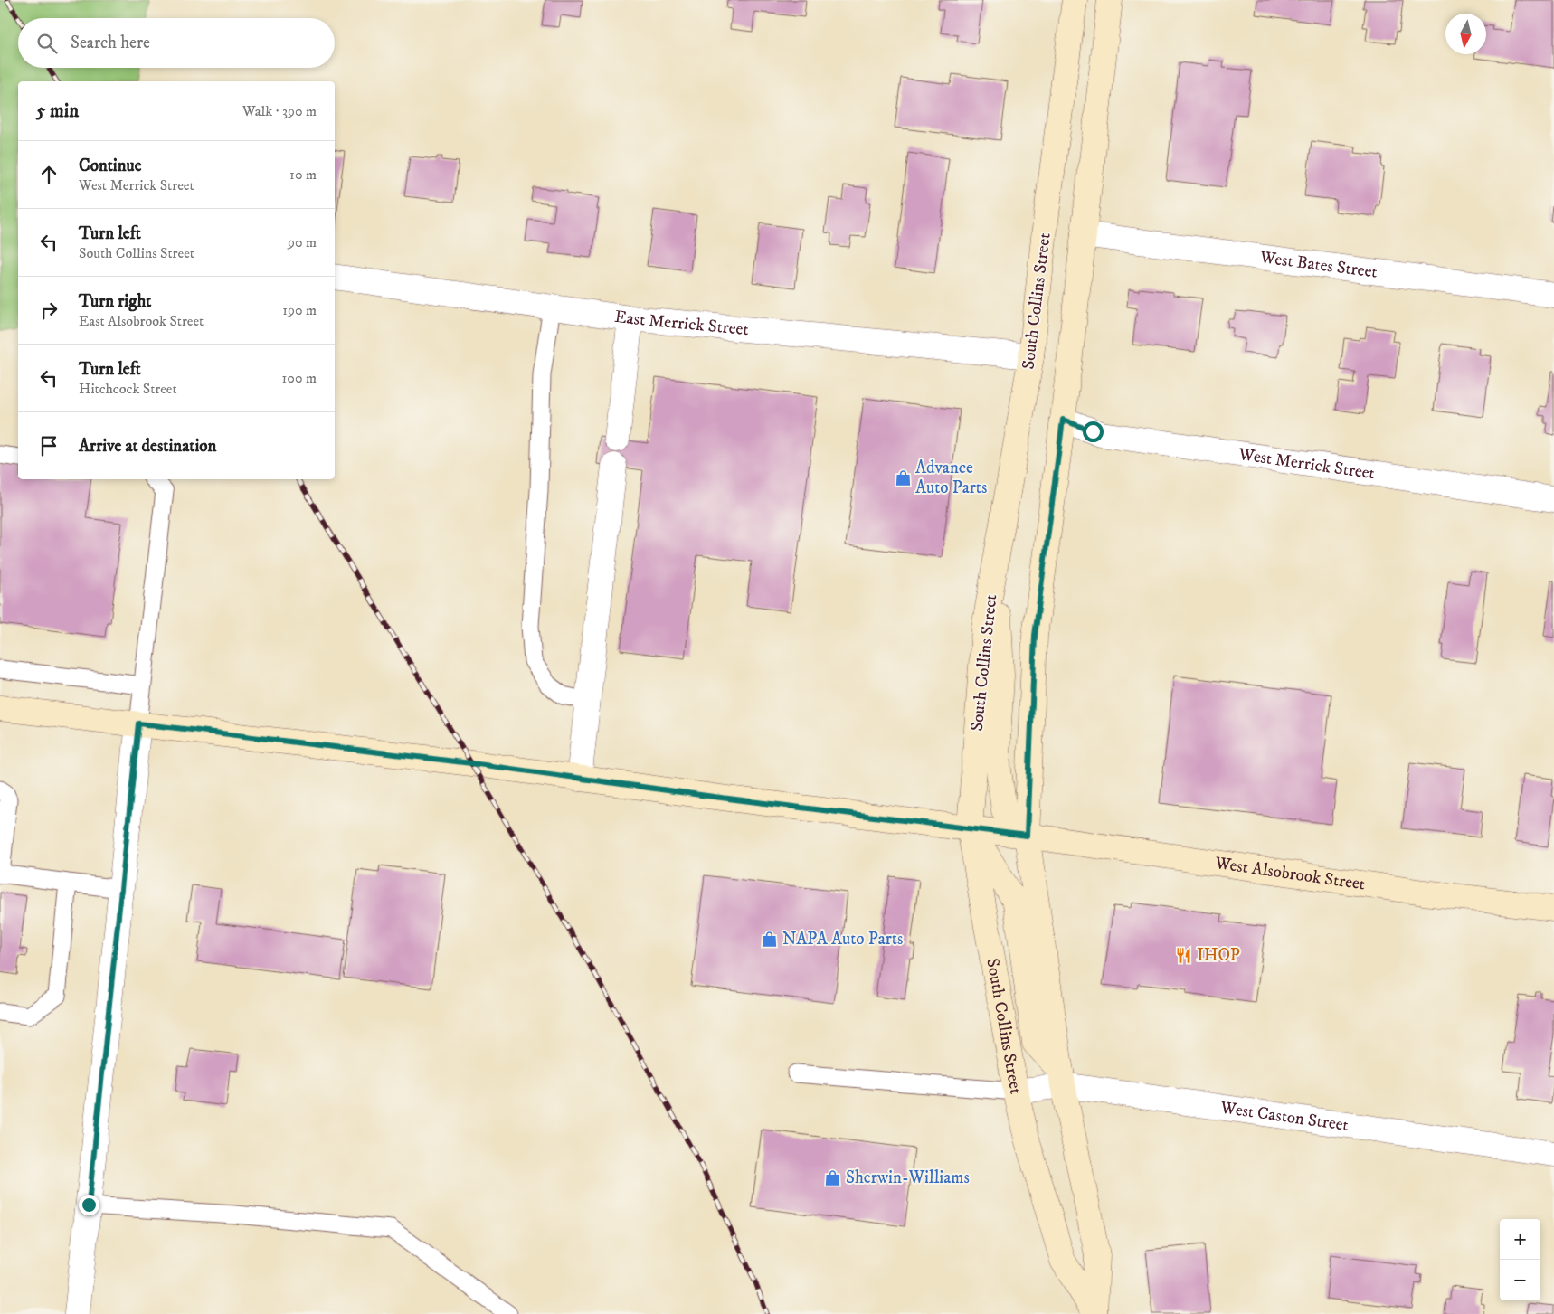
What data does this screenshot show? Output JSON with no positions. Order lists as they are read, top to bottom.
{
  "streets": {
    "main road": ["South Collins Street", "West Alsobrook Street"],
    "street": [
      "West Bates Street",
      "East Merrick Street",
      "West Merrick Street",
      "West Caston Street"
    ]
  },
  "crossings": [
    ["West Bates Street", "South Collins Street"],
    ["South Collins Street", "East Merrick Street"],
    ["South Collins Street", "West Merrick Street"],
    ["South Collins Street", "West Alsobrook Street"],
    ["South Collins Street", "West Caston Street"]
  ],
  "places": {
    "shop": ["Advance Auto Parts", "NAPA Auto Parts", "Sherwin-Williams"],
    "restaurant": ["IHOP"]
  },
  "north": "bottom",
  "page": {
    "search": "Search here",
    "heading": ["5 min", "Walk · 390 m"],
    "list": [
      ["Continue", "West Merrick Street", "10 m"],
      ["Turn left", "South Collins Street", "90 m"],
      ["Turn right", "East Alsobrook Street", "190 m"],
      ["Turn left", "Hitchcock Street", "100 m"],
      "Arrive at destination"
    ],
    "map_buttons": ["+", "−"]
  }
}
